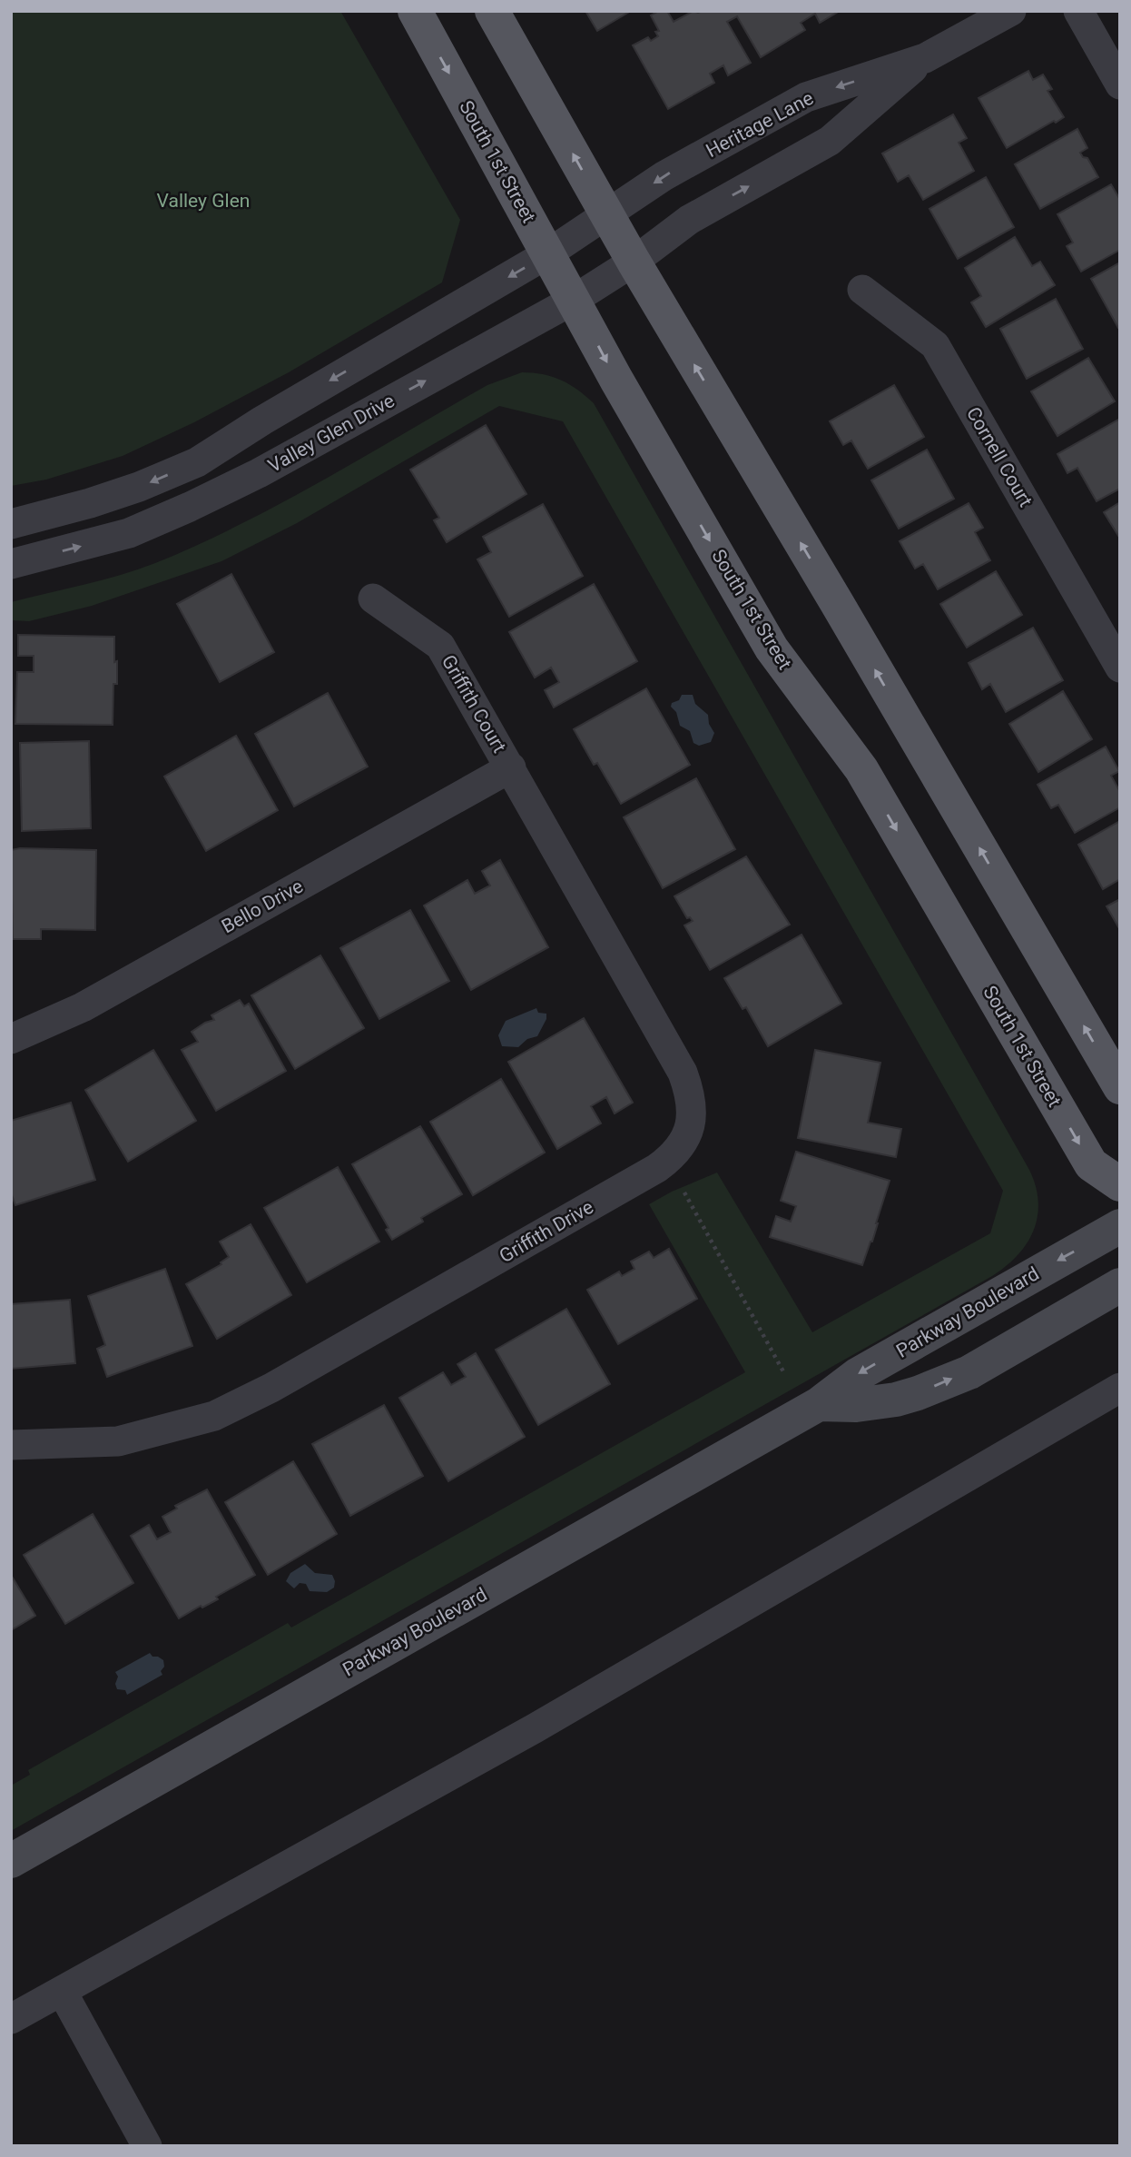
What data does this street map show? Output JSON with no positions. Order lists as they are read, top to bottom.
{
  "streets": {
    "main road": ["South 1st Street"],
    "street": [
      "Heritage Lane",
      "Valley Glen Drive",
      "Cornell Court",
      "Griffith Court",
      "Bello Drive",
      "Griffith Drive",
      "Parkway Boulevard"
    ]
  },
  "crossings": [
    ["Heritage Lane", "Valley Glen Drive"],
    ["South 1st Street", "Valley Glen Drive"],
    ["Griffith Court", "Bello Drive"],
    ["Griffith Court", "Griffith Drive"],
    ["Bello Drive", "Griffith Drive"]
  ],
  "parks": ["Valley Glen"]
}
